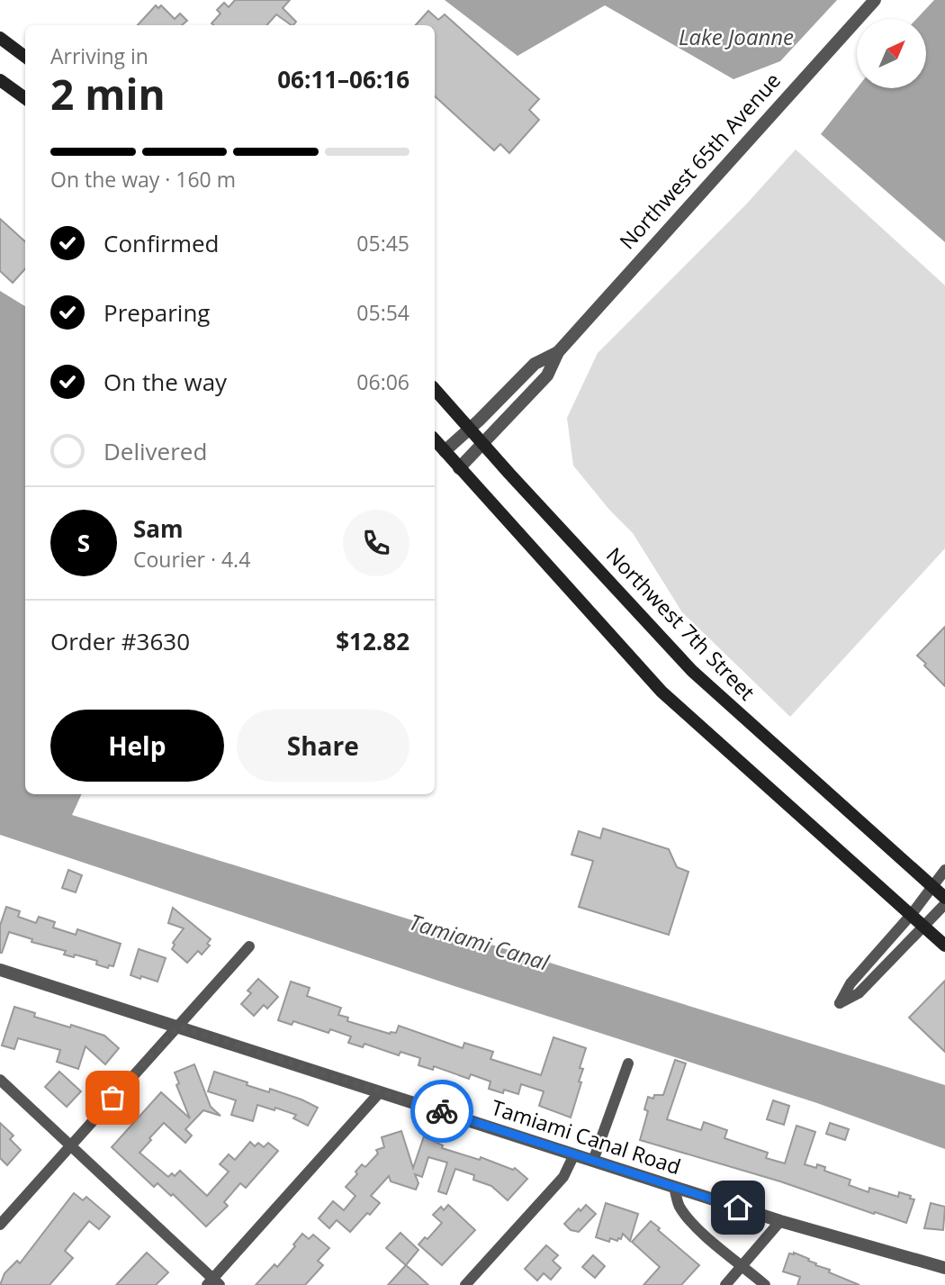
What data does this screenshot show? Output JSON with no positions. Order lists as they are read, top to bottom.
{
  "streets": {
    "main road": ["Northwest 7th Street"],
    "street": ["Northwest 65th Avenue", "Tamiami Canal Road"]
  },
  "crossings": [
    ["Northwest 65th Avenue", "Northwest 7th Street"]
  ],
  "water": ["Lake Joanne", "Tamiami Canal"],
  "north": "top right",
  "page": {
    "heading": ["2 min", "Arriving in", "06:11–06:16"],
    "panel": [
      "Sam",
      "Courier · 4.4",
      "Order #3630",
      "$12.82"
    ],
    "bar": "On the way · 160 m",
    "list": [
      ["Confirmed", "05:45"],
      ["Preparing", "05:54"],
      ["On the way", "06:06"],
      "Delivered"
    ],
    "round": "S",
    "buttons": ["Help", "Share"]
  }
}
